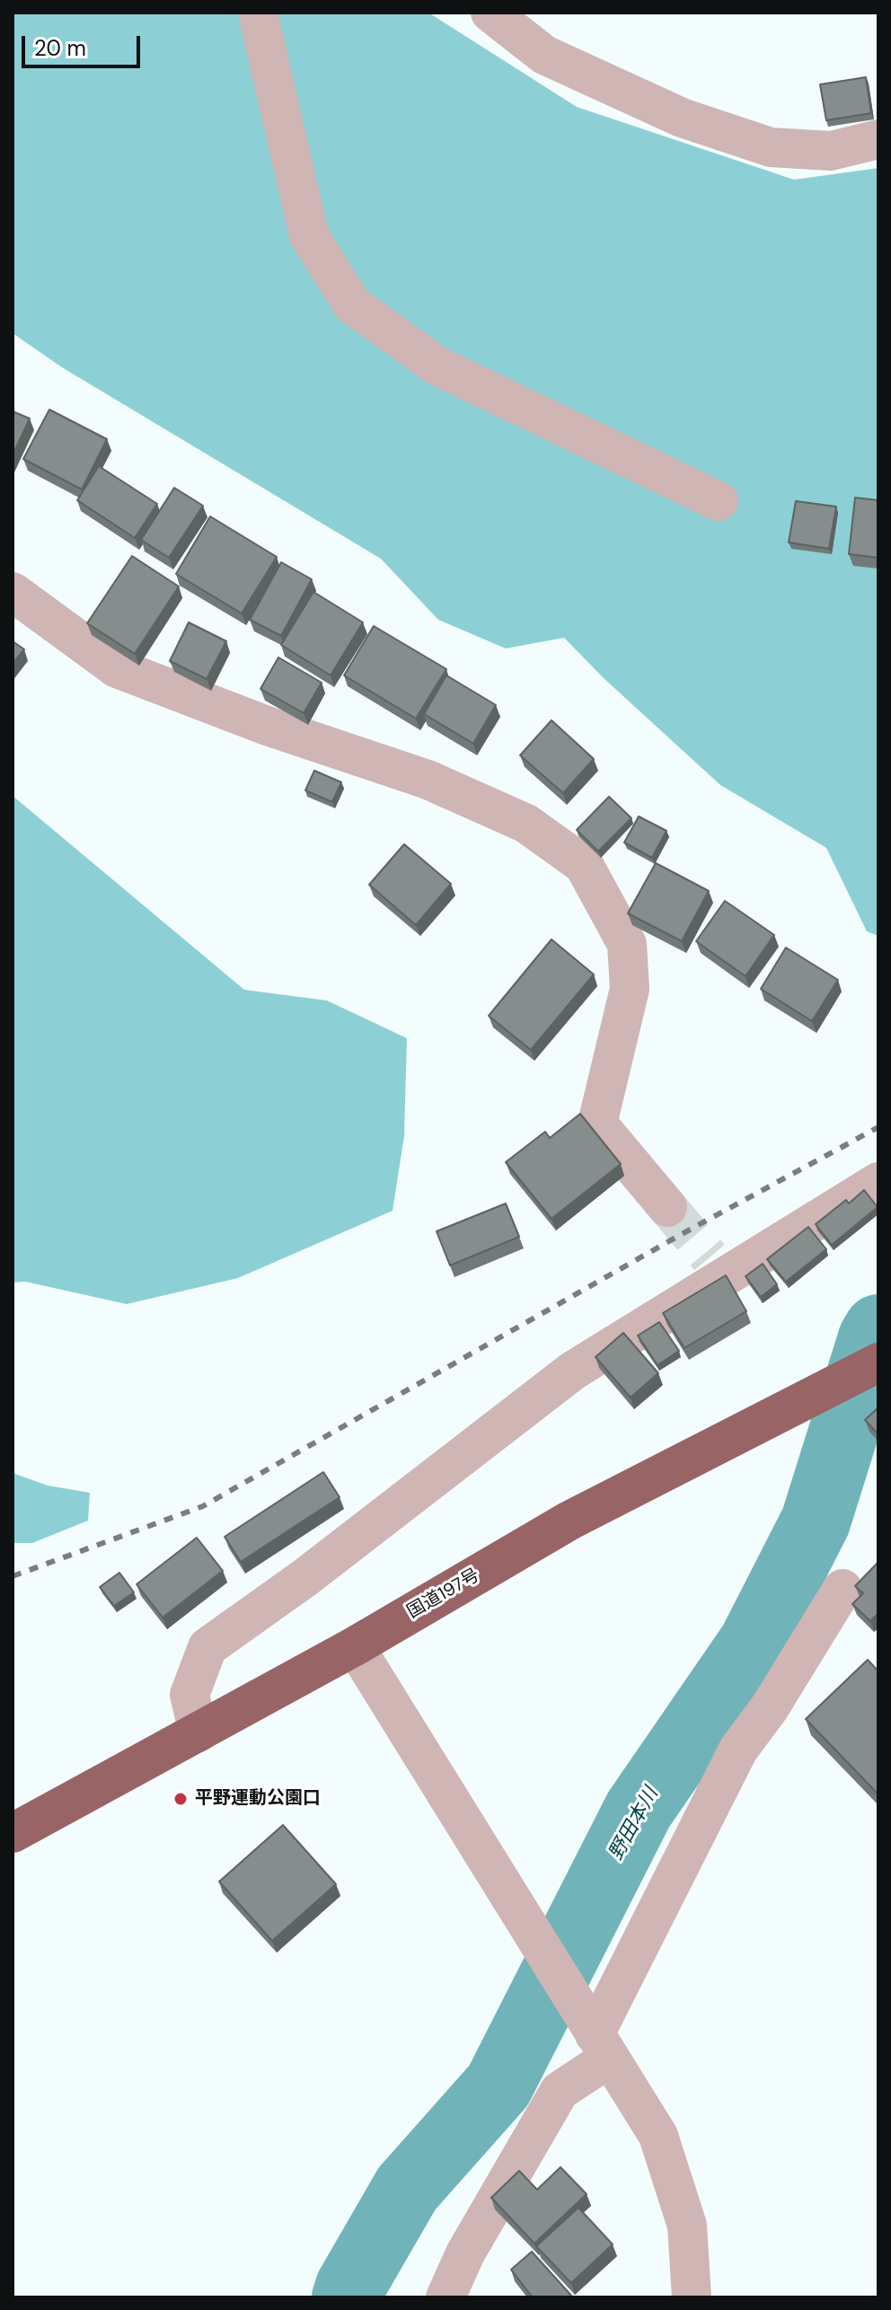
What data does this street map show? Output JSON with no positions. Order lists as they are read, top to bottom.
{
  "streets": {
    "highway": ["国道197号"]
  },
  "water": ["野田本川"],
  "places": ["平野運動公園口"],
  "scale_bar": "20 m"
}
